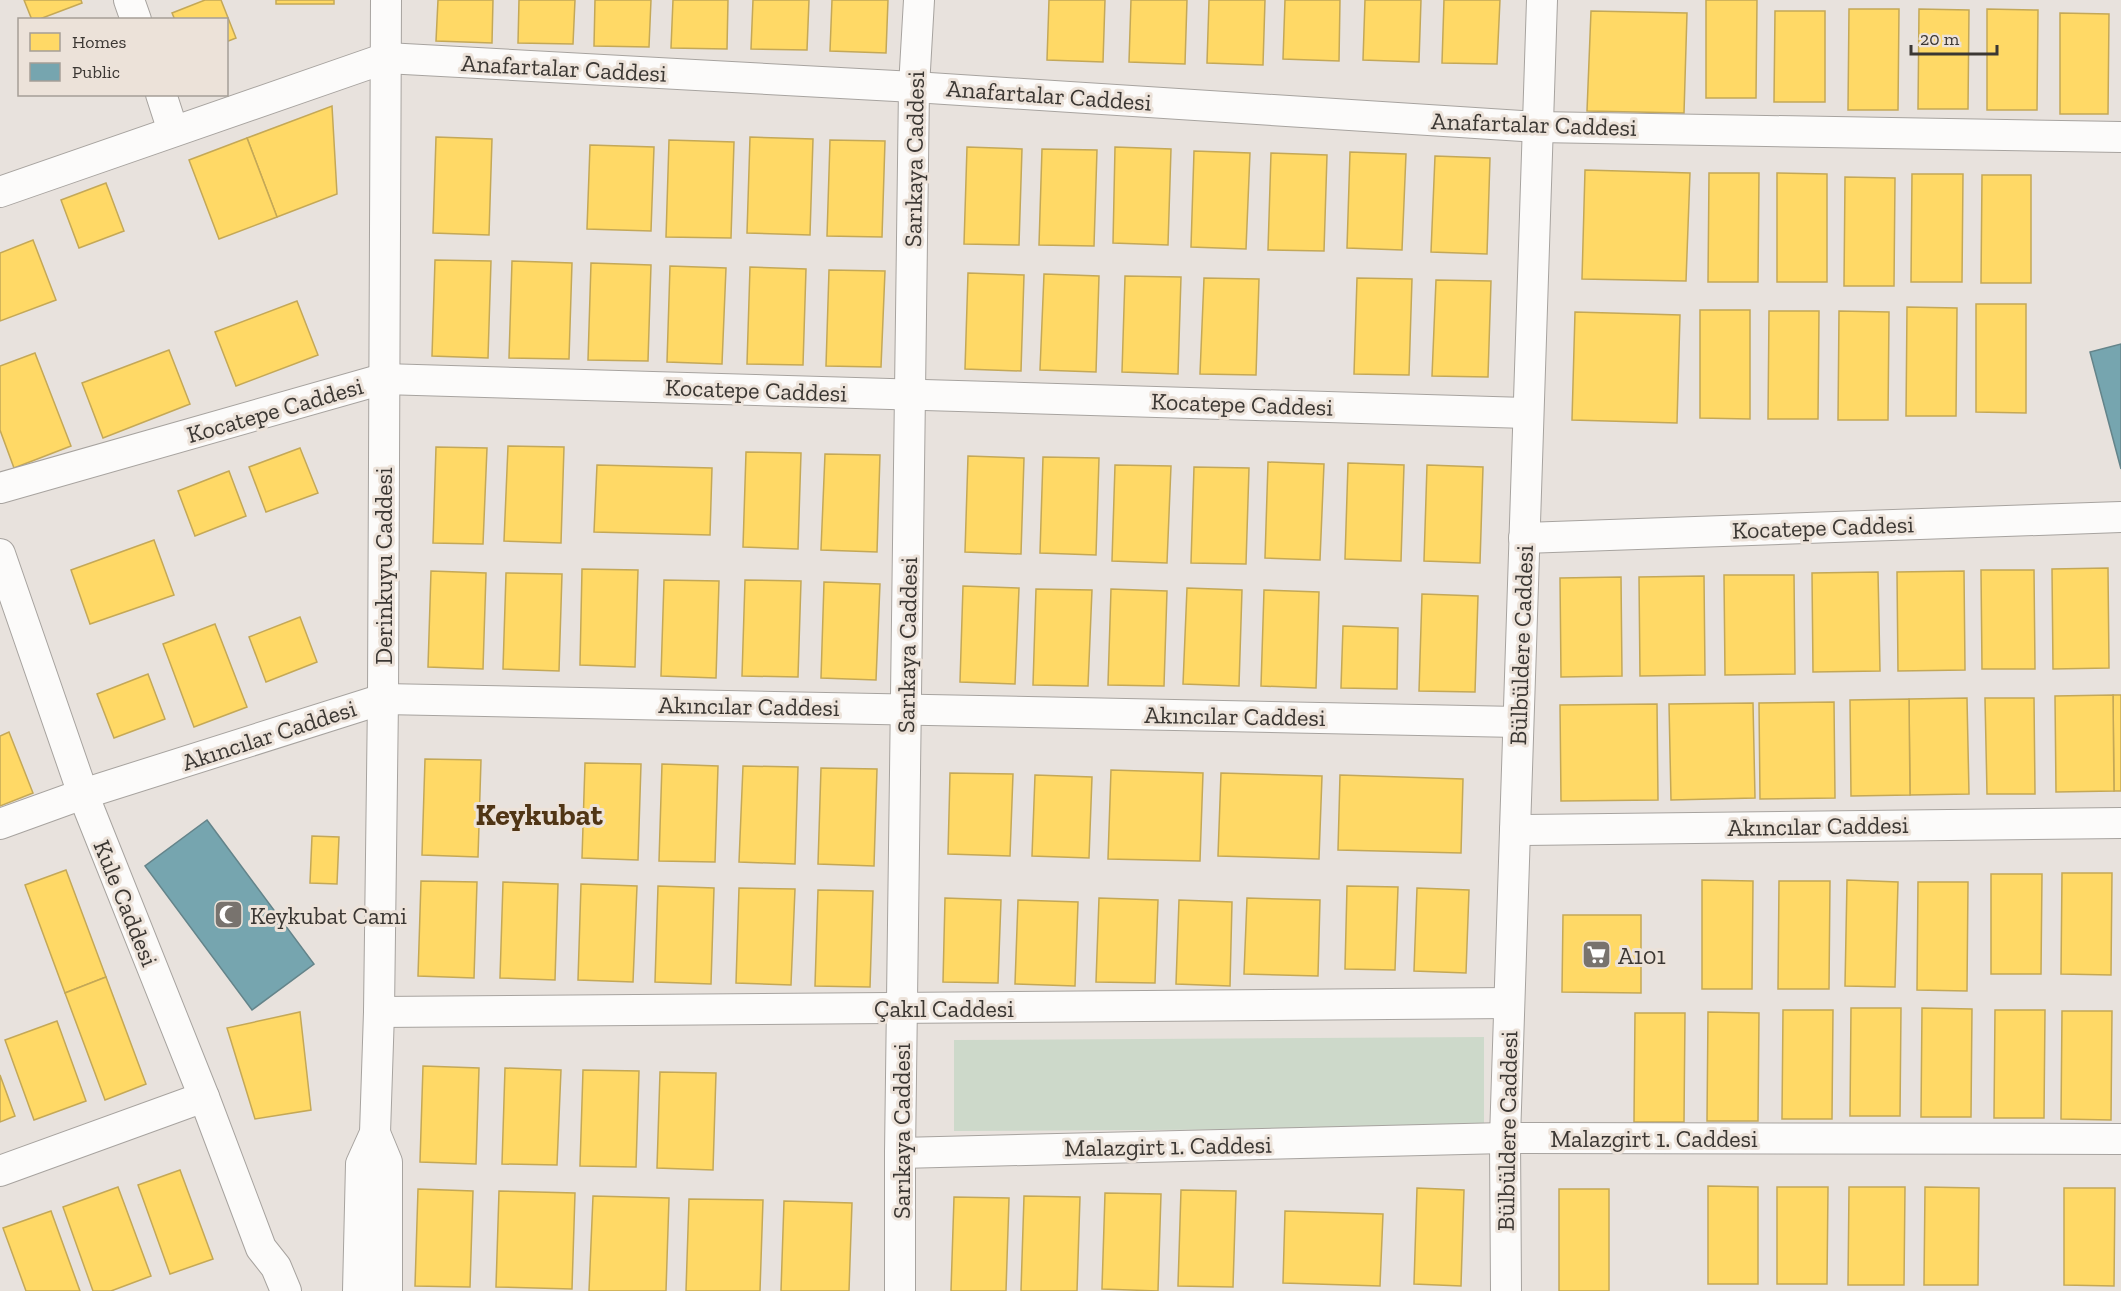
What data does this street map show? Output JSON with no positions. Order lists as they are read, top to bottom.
{
  "streets": {
    "street": [
      "Anafartalar Caddesi",
      "Sarıkaya Caddesi",
      "Kocatepe Caddesi",
      "Derinkuyu Caddesi",
      "Bülbüldere Caddesi",
      "Akıncılar Caddesi",
      "Kule Caddesi",
      "Çakıl Caddesi",
      "Malazgirt 1. Caddesi"
    ]
  },
  "crossings": [
    ["Anafartalar Caddesi", "Sarıkaya Caddesi"],
    ["Anafartalar Caddesi", "Derinkuyu Caddesi"],
    ["Anafartalar Caddesi", "Bülbüldere Caddesi"],
    ["Sarıkaya Caddesi", "Kocatepe Caddesi"],
    ["Sarıkaya Caddesi", "Akıncılar Caddesi"],
    ["Sarıkaya Caddesi", "Çakıl Caddesi"],
    ["Sarıkaya Caddesi", "Malazgirt 1. Caddesi"],
    ["Kocatepe Caddesi", "Derinkuyu Caddesi"],
    ["Kocatepe Caddesi", "Bülbüldere Caddesi"],
    ["Derinkuyu Caddesi", "Akıncılar Caddesi"],
    ["Derinkuyu Caddesi", "Çakıl Caddesi"],
    ["Bülbüldere Caddesi", "Akıncılar Caddesi"],
    ["Bülbüldere Caddesi", "Çakıl Caddesi"],
    ["Bülbüldere Caddesi", "Malazgirt 1. Caddesi"],
    ["Akıncılar Caddesi", "Kule Caddesi"]
  ],
  "districts": ["Keykubat"],
  "places": {
    "mosque": ["Keykubat Cami"],
    "supermarket": ["A101"]
  },
  "legend": ["Homes", "Public"],
  "scale_bar": "20 m"
}
